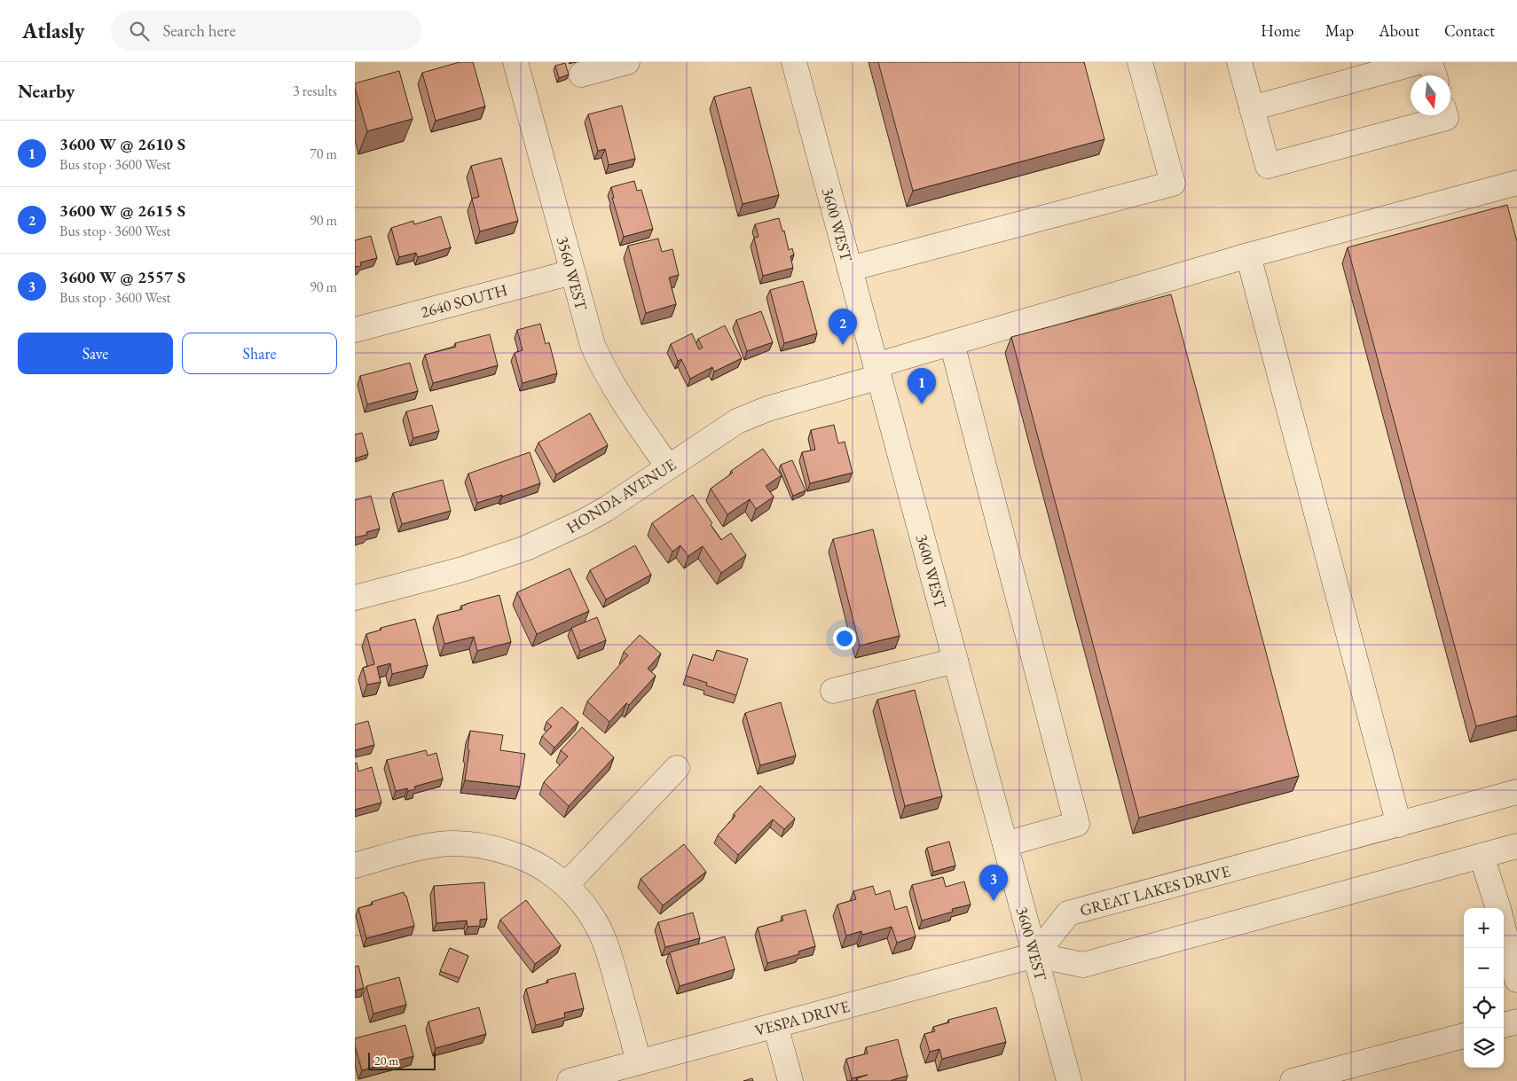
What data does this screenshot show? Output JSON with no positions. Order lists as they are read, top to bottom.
{
  "streets": {
    "street": [
      "3600 WEST",
      "3560 WEST",
      "2640 SOUTH",
      "HONDA AVENUE",
      "GREAT LAKES DRIVE",
      "VESPA DRIVE"
    ]
  },
  "crossings": [
    ["3600 WEST", "HONDA AVENUE"],
    ["3600 WEST", "GREAT LAKES DRIVE"],
    ["3600 WEST", "VESPA DRIVE"],
    ["3560 WEST", "2640 SOUTH"],
    ["3560 WEST", "HONDA AVENUE"],
    ["GREAT LAKES DRIVE", "VESPA DRIVE"]
  ],
  "scale_bar": "20 m",
  "north": "bottom",
  "page": {
    "header": "Atlasly",
    "search": "Search here",
    "nav": [
      "Home",
      "Map",
      "About",
      "Contact"
    ],
    "heading": ["Nearby", "3 results"],
    "list": [
      {
        "mark": "1",
        "name": "3600 W @ 2610 S",
        "note": "Bus stop · 3600 West",
        "value": "70 m"
      },
      {
        "mark": "2",
        "name": "3600 W @ 2615 S",
        "note": "Bus stop · 3600 West",
        "value": "90 m"
      },
      {
        "mark": "3",
        "name": "3600 W @ 2557 S",
        "note": "Bus stop · 3600 West",
        "value": "90 m"
      }
    ],
    "pins": ["2", "1", "3"],
    "buttons": ["Save", "Share"],
    "map_buttons": ["+", "−"],
    "scale": "20 m"
  }
}
